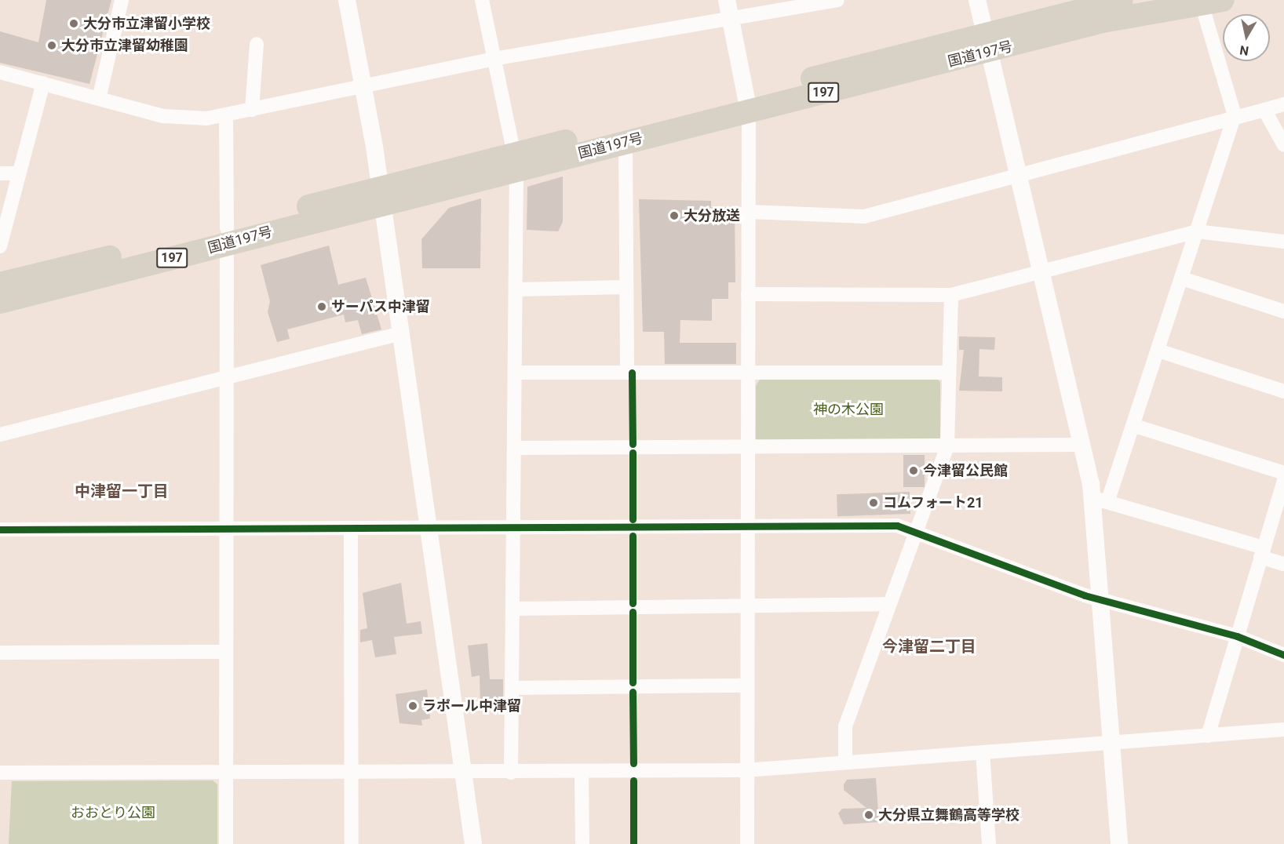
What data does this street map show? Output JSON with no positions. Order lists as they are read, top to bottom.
{
  "streets": {
    "highway": ["国道197号", "197"]
  },
  "districts": ["中津留一丁目", "今津留二丁目"],
  "parks": ["神の木公園", "おおとり公園"],
  "places": [
    "大分市立津留小学校",
    "大分市立津留幼稚園",
    "大分放送",
    "サーパス中津留",
    "今津留公民館",
    "コムフォート21",
    "ラポール中津留",
    "大分県立舞鶴高等学校"
  ],
  "north": "bottom"
}
